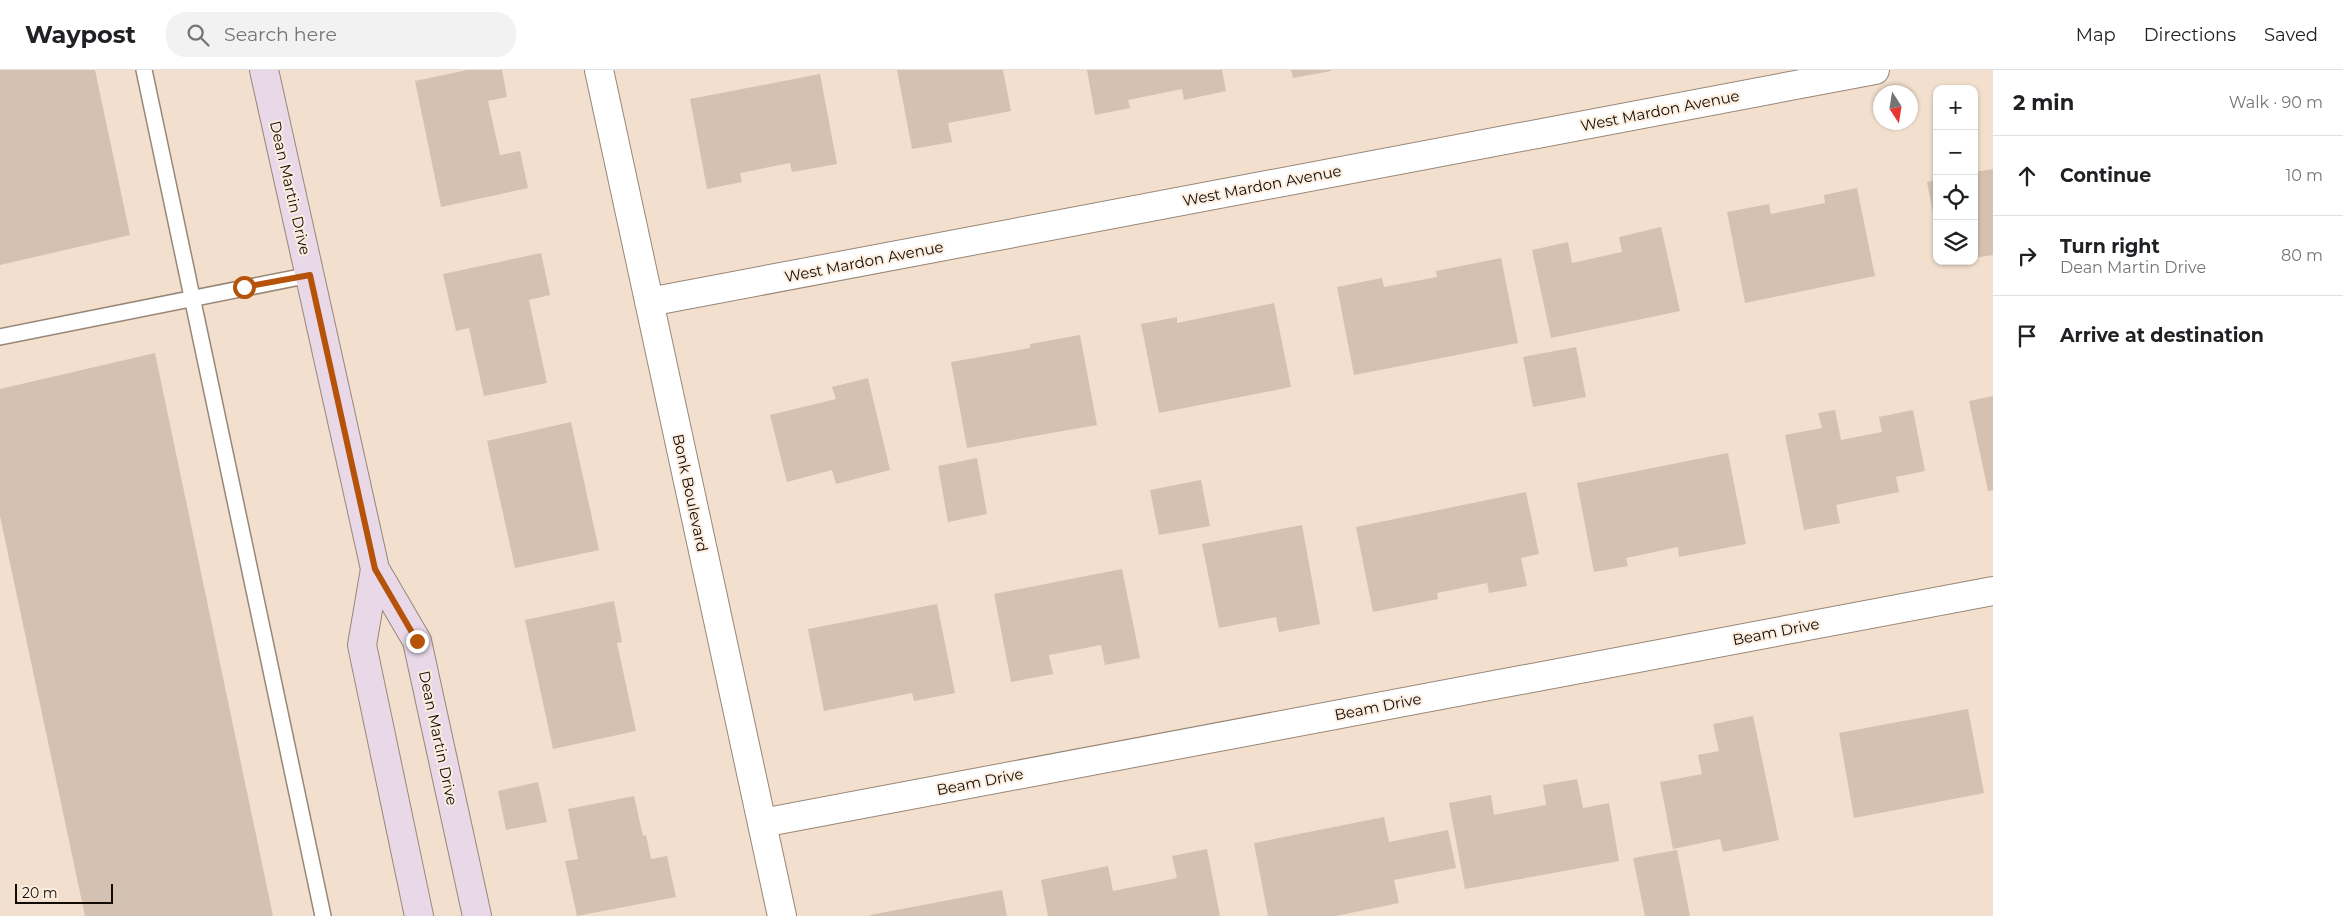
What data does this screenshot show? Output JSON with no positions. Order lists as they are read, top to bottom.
{
  "streets": {
    "main road": ["Dean Martin Drive"],
    "street": ["West Mardon Avenue", "Bonk Boulevard", "Beam Drive"]
  },
  "crossings": [
    ["West Mardon Avenue", "Bonk Boulevard"],
    ["Bonk Boulevard", "Beam Drive"]
  ],
  "scale_bar": "20 m",
  "north": "bottom",
  "page": {
    "header": "Waypost",
    "search": "Search here",
    "nav": ["Map", "Directions", "Saved"],
    "heading": ["2 min", "Walk · 90 m"],
    "map_buttons": ["+", "−"],
    "list": [
      ["Continue", "10 m"],
      ["Turn right", "Dean Martin Drive", "80 m"],
      "Arrive at destination"
    ],
    "scale": "20 m"
  }
}
